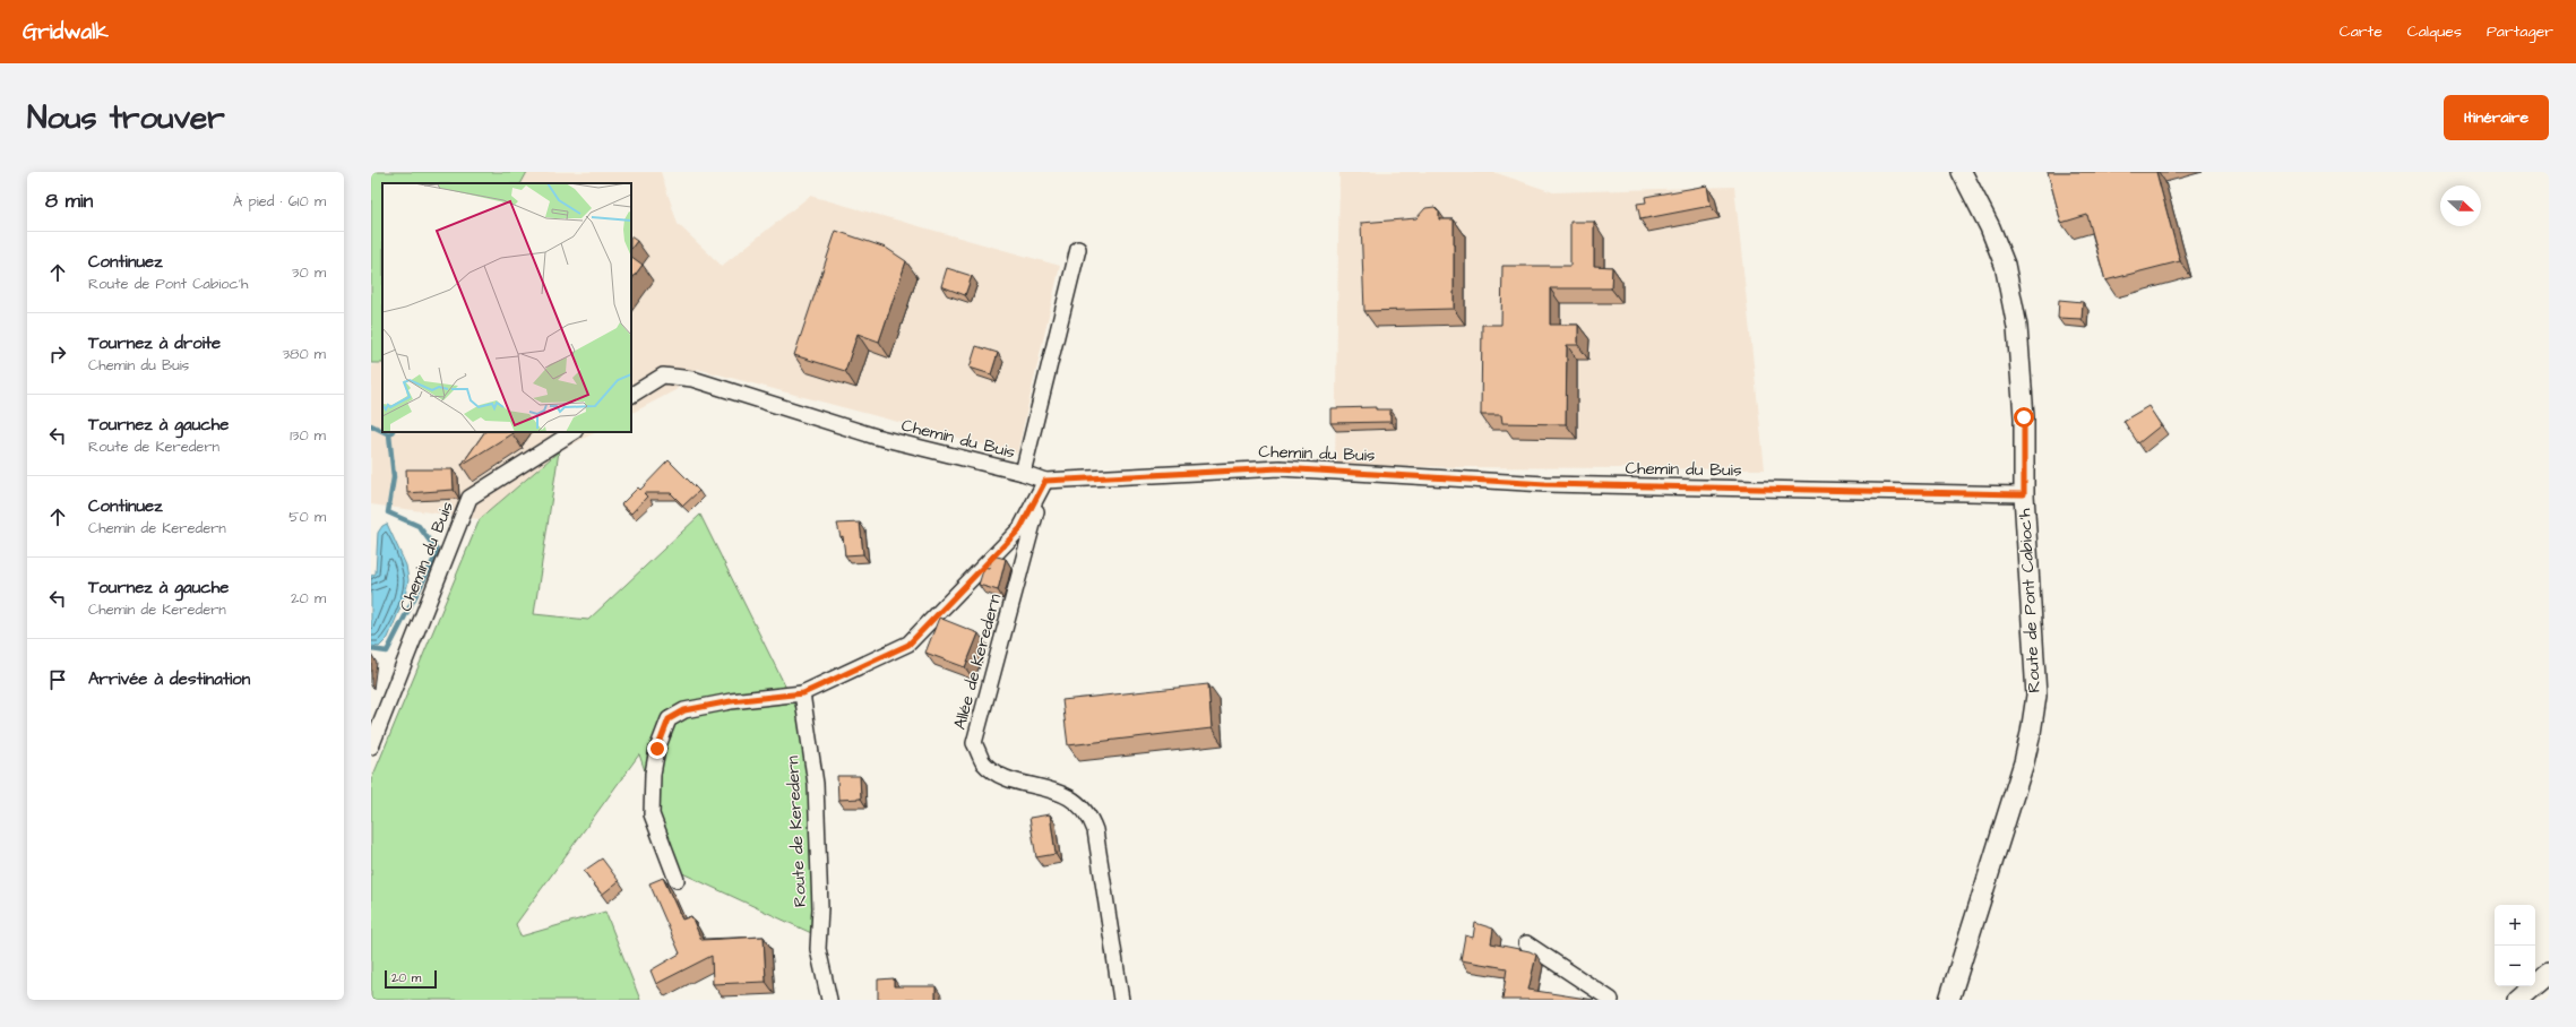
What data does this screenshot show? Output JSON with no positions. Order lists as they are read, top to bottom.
{
  "streets": {
    "street": [
      "Chemin du Buis",
      "Route de Pont Cabioc'h",
      "Allée de Keredern",
      "Route de Keredern"
    ]
  },
  "crossings": [
    ["Chemin du Buis", "Route de Pont Cabioc'h"],
    ["Chemin du Buis", "Allée de Keredern"]
  ],
  "scale_bar": "20 m",
  "north": "right",
  "page": {
    "header": "Gridwalk",
    "nav": ["Carte", "Calques", "Partager"],
    "buttons": "Itinéraire",
    "title": "Nous trouver",
    "heading": ["8 min", "À pied · 610 m"],
    "list": [
      ["Continuez", "Route de Pont Cabioc'h", "30 m"],
      ["Tournez à droite", "Chemin du Buis", "380 m"],
      ["Tournez à gauche", "Route de Keredern", "130 m"],
      ["Continuez", "Chemin de Keredern", "50 m"],
      ["Tournez à gauche", "Chemin de Keredern", "20 m"],
      "Arrivée à destination"
    ],
    "map_buttons": ["+", "−"],
    "scale": "20 m"
  }
}
